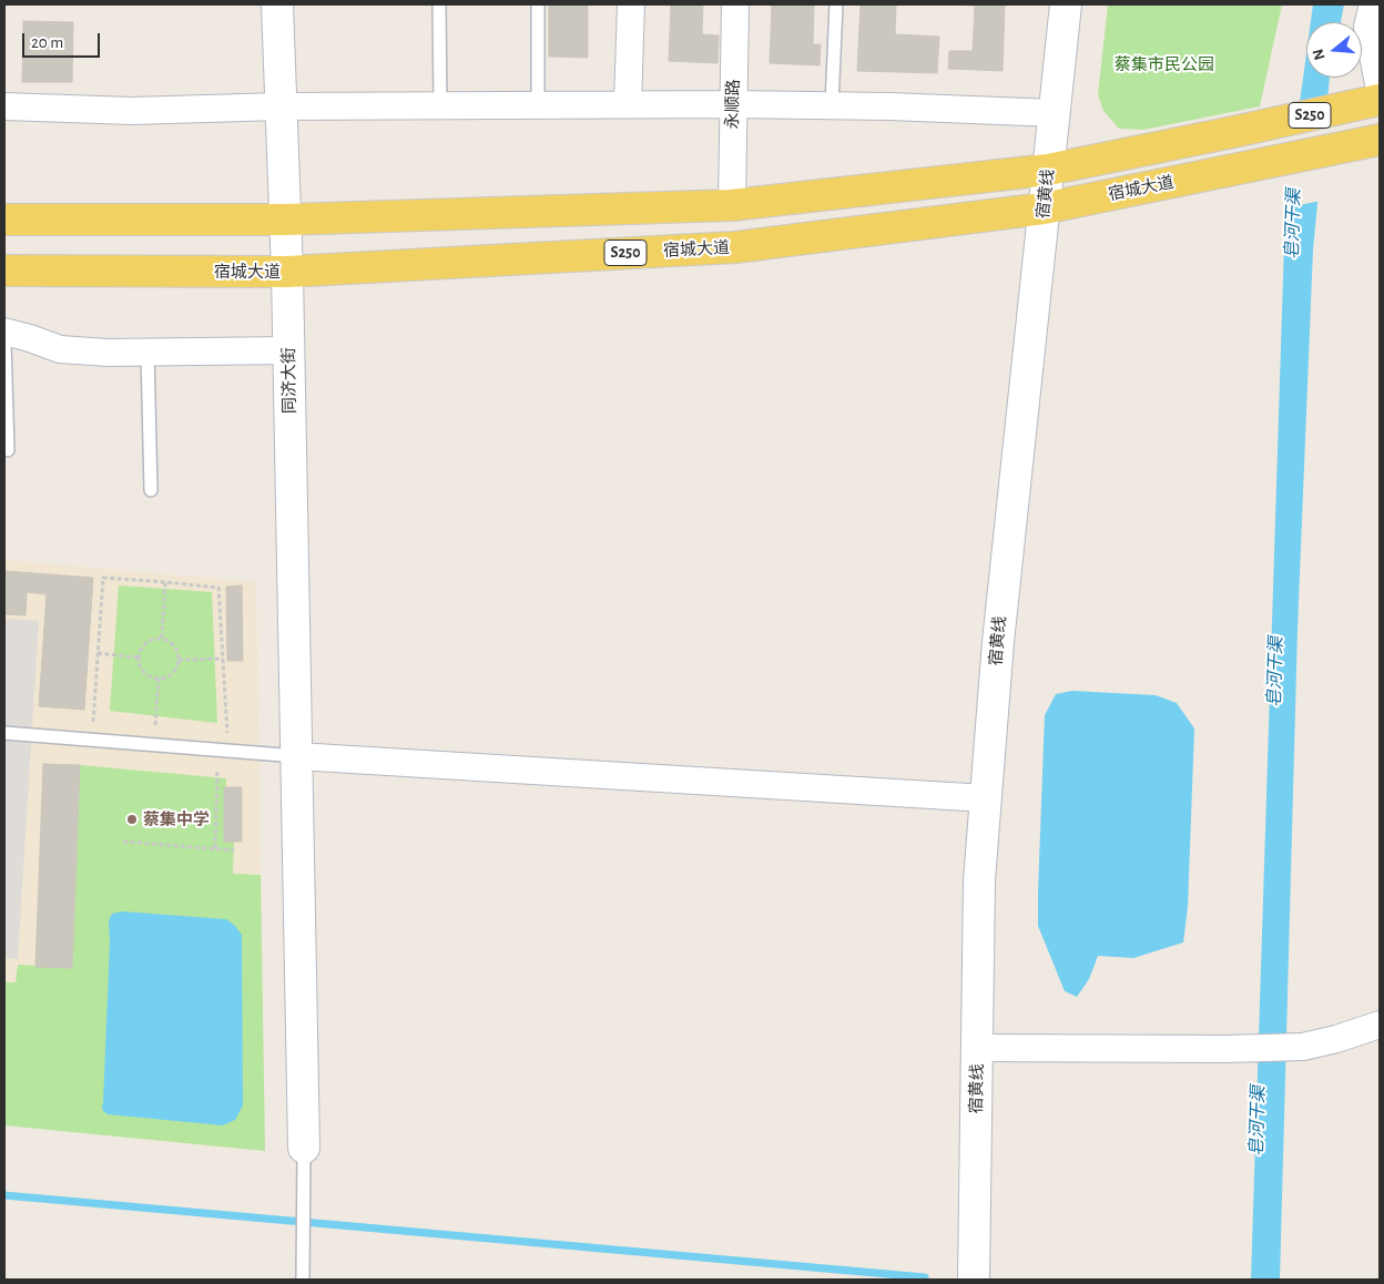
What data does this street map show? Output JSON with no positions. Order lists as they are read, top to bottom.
{
  "streets": {
    "main road": [
      "S250",
      "宿城大道",
      "宿黄线",
      "同济大街"
    ],
    "street": ["永顺路"]
  },
  "crossings": [
    ["永顺路", "S250"],
    ["S250", "宿黄线"],
    ["S250", "同济大街"],
    ["宿城大道", "宿黄线"],
    ["宿城大道", "同济大街"]
  ],
  "water": ["皂河干渠"],
  "parks": ["蔡集市民公园"],
  "places": ["蔡集中学"],
  "scale_bar": "20 m",
  "north": "left"
}
